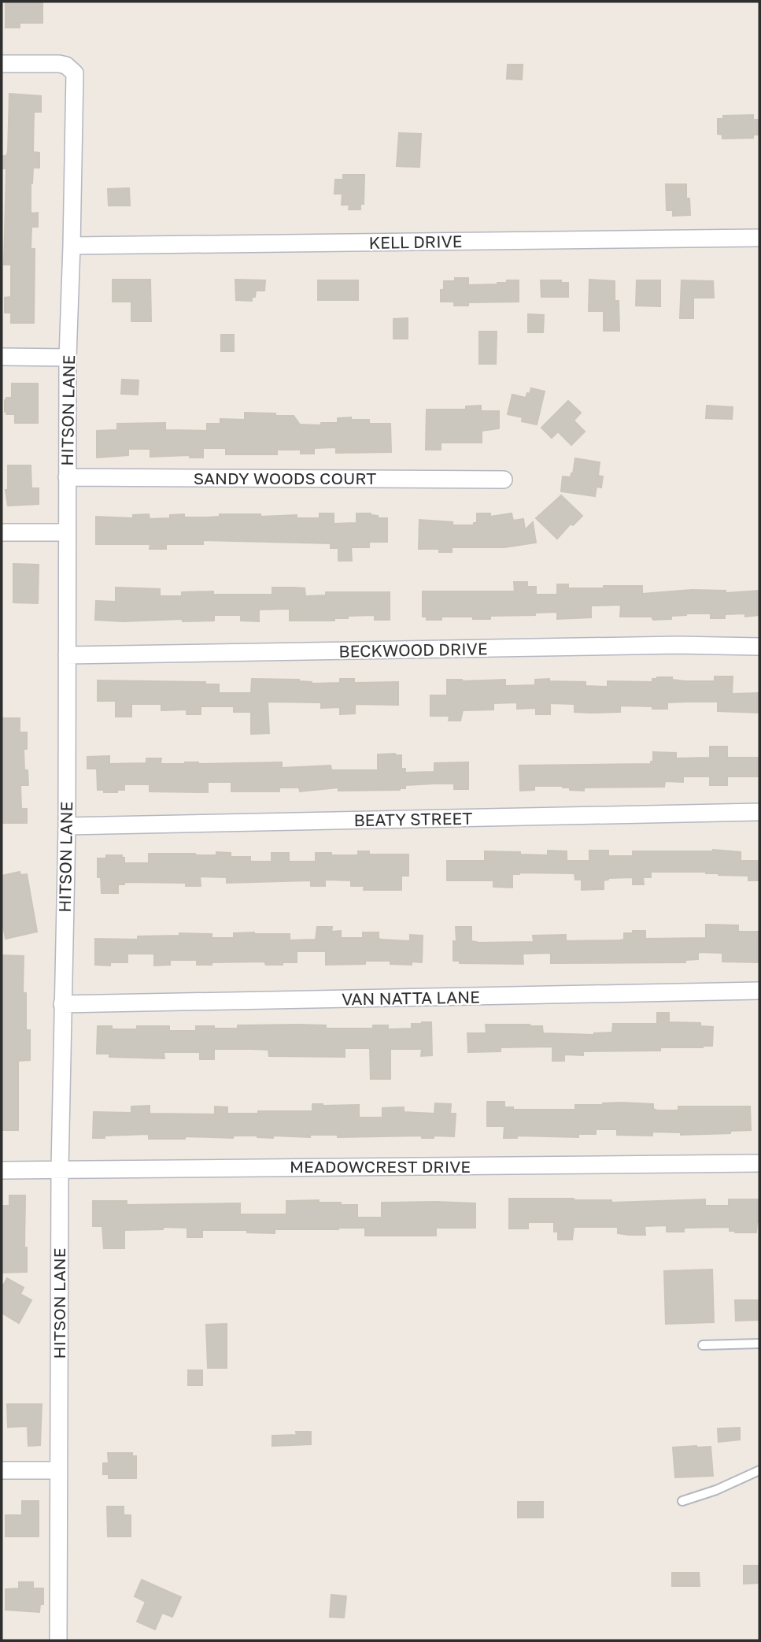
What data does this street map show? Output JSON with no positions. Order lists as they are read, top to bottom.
{
  "streets": {
    "street": [
      "KELL DRIVE",
      "HITSON LANE",
      "SANDY WOODS COURT",
      "BECKWOOD DRIVE",
      "BEATY STREET",
      "VAN NATTA LANE",
      "MEADOWCREST DRIVE"
    ]
  },
  "crossings": [
    ["KELL DRIVE", "HITSON LANE"],
    ["HITSON LANE", "SANDY WOODS COURT"],
    ["HITSON LANE", "BECKWOOD DRIVE"],
    ["HITSON LANE", "BEATY STREET"],
    ["HITSON LANE", "VAN NATTA LANE"],
    ["HITSON LANE", "MEADOWCREST DRIVE"]
  ]
}
